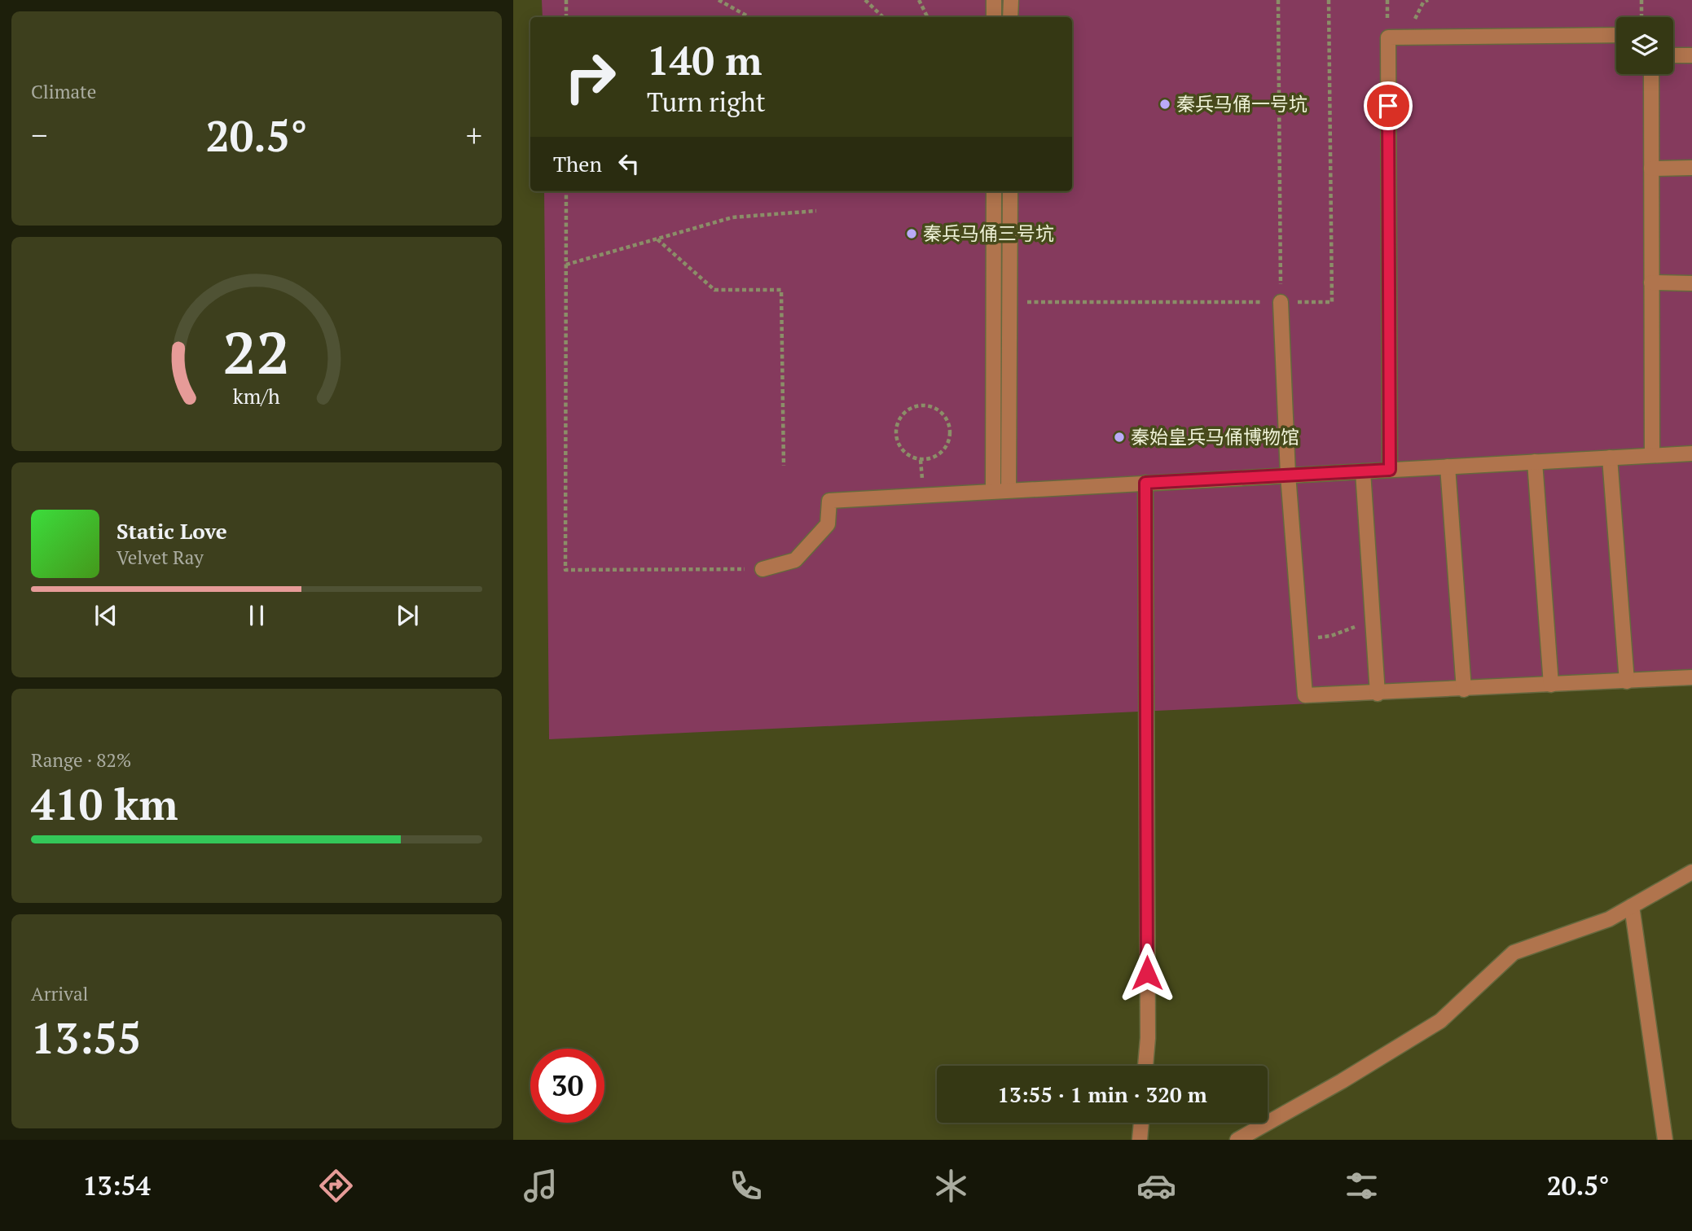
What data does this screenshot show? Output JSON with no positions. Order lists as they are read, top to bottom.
{
  "places": ["秦兵马俑一号坑", "秦兵马俑三号坑", "秦始皇兵马俑博物馆"],
  "page": {
    "tile": [
      "Climate",
      ["Range · 82%", "410 km"],
      ["Arrival", "13:55"]
    ],
    "turn": ["140 m", "Turn right"],
    "heat": ["−", "20.5°", "+"],
    "then": "Then",
    "song": ["Static Love", "Velvet Ray"],
    "limit": "30",
    "trip": "13:55 · 1 min · 320 m",
    "tabs": ["13:54", "20.5°"],
    "gauge": ["22", "km/h"]
  }
}
